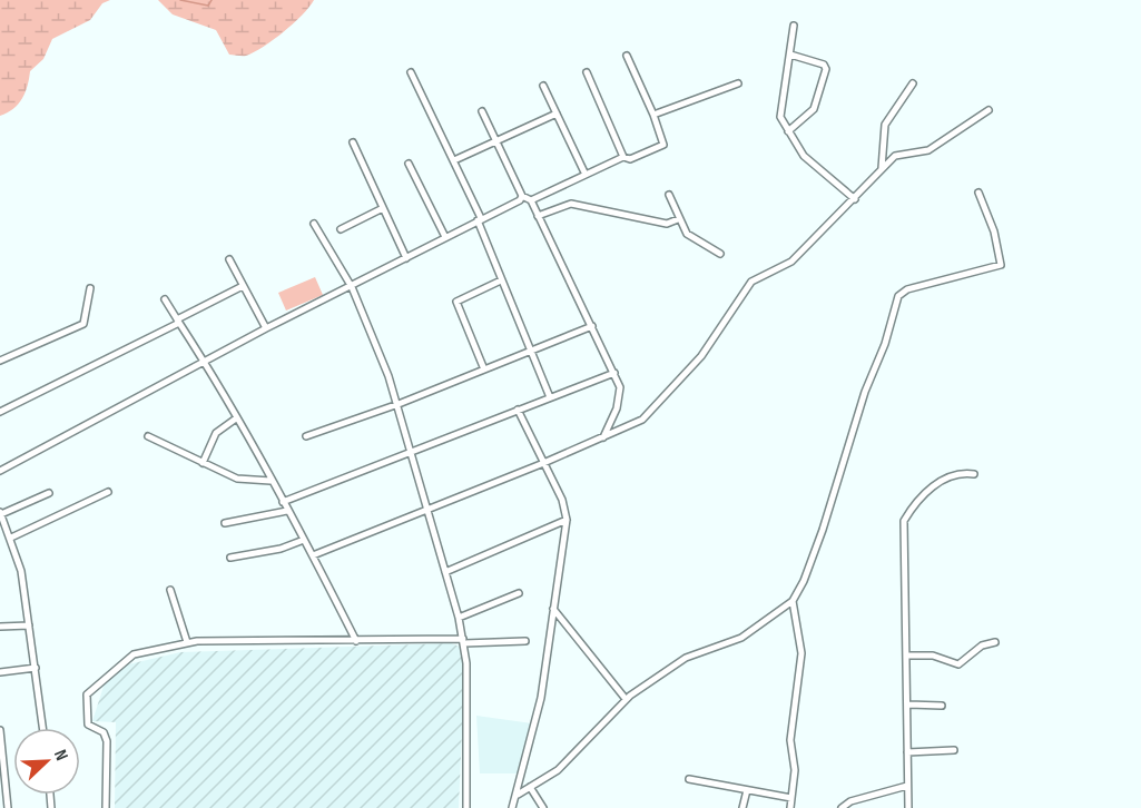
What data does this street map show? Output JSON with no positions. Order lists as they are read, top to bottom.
{
  "north": "top right"
}
